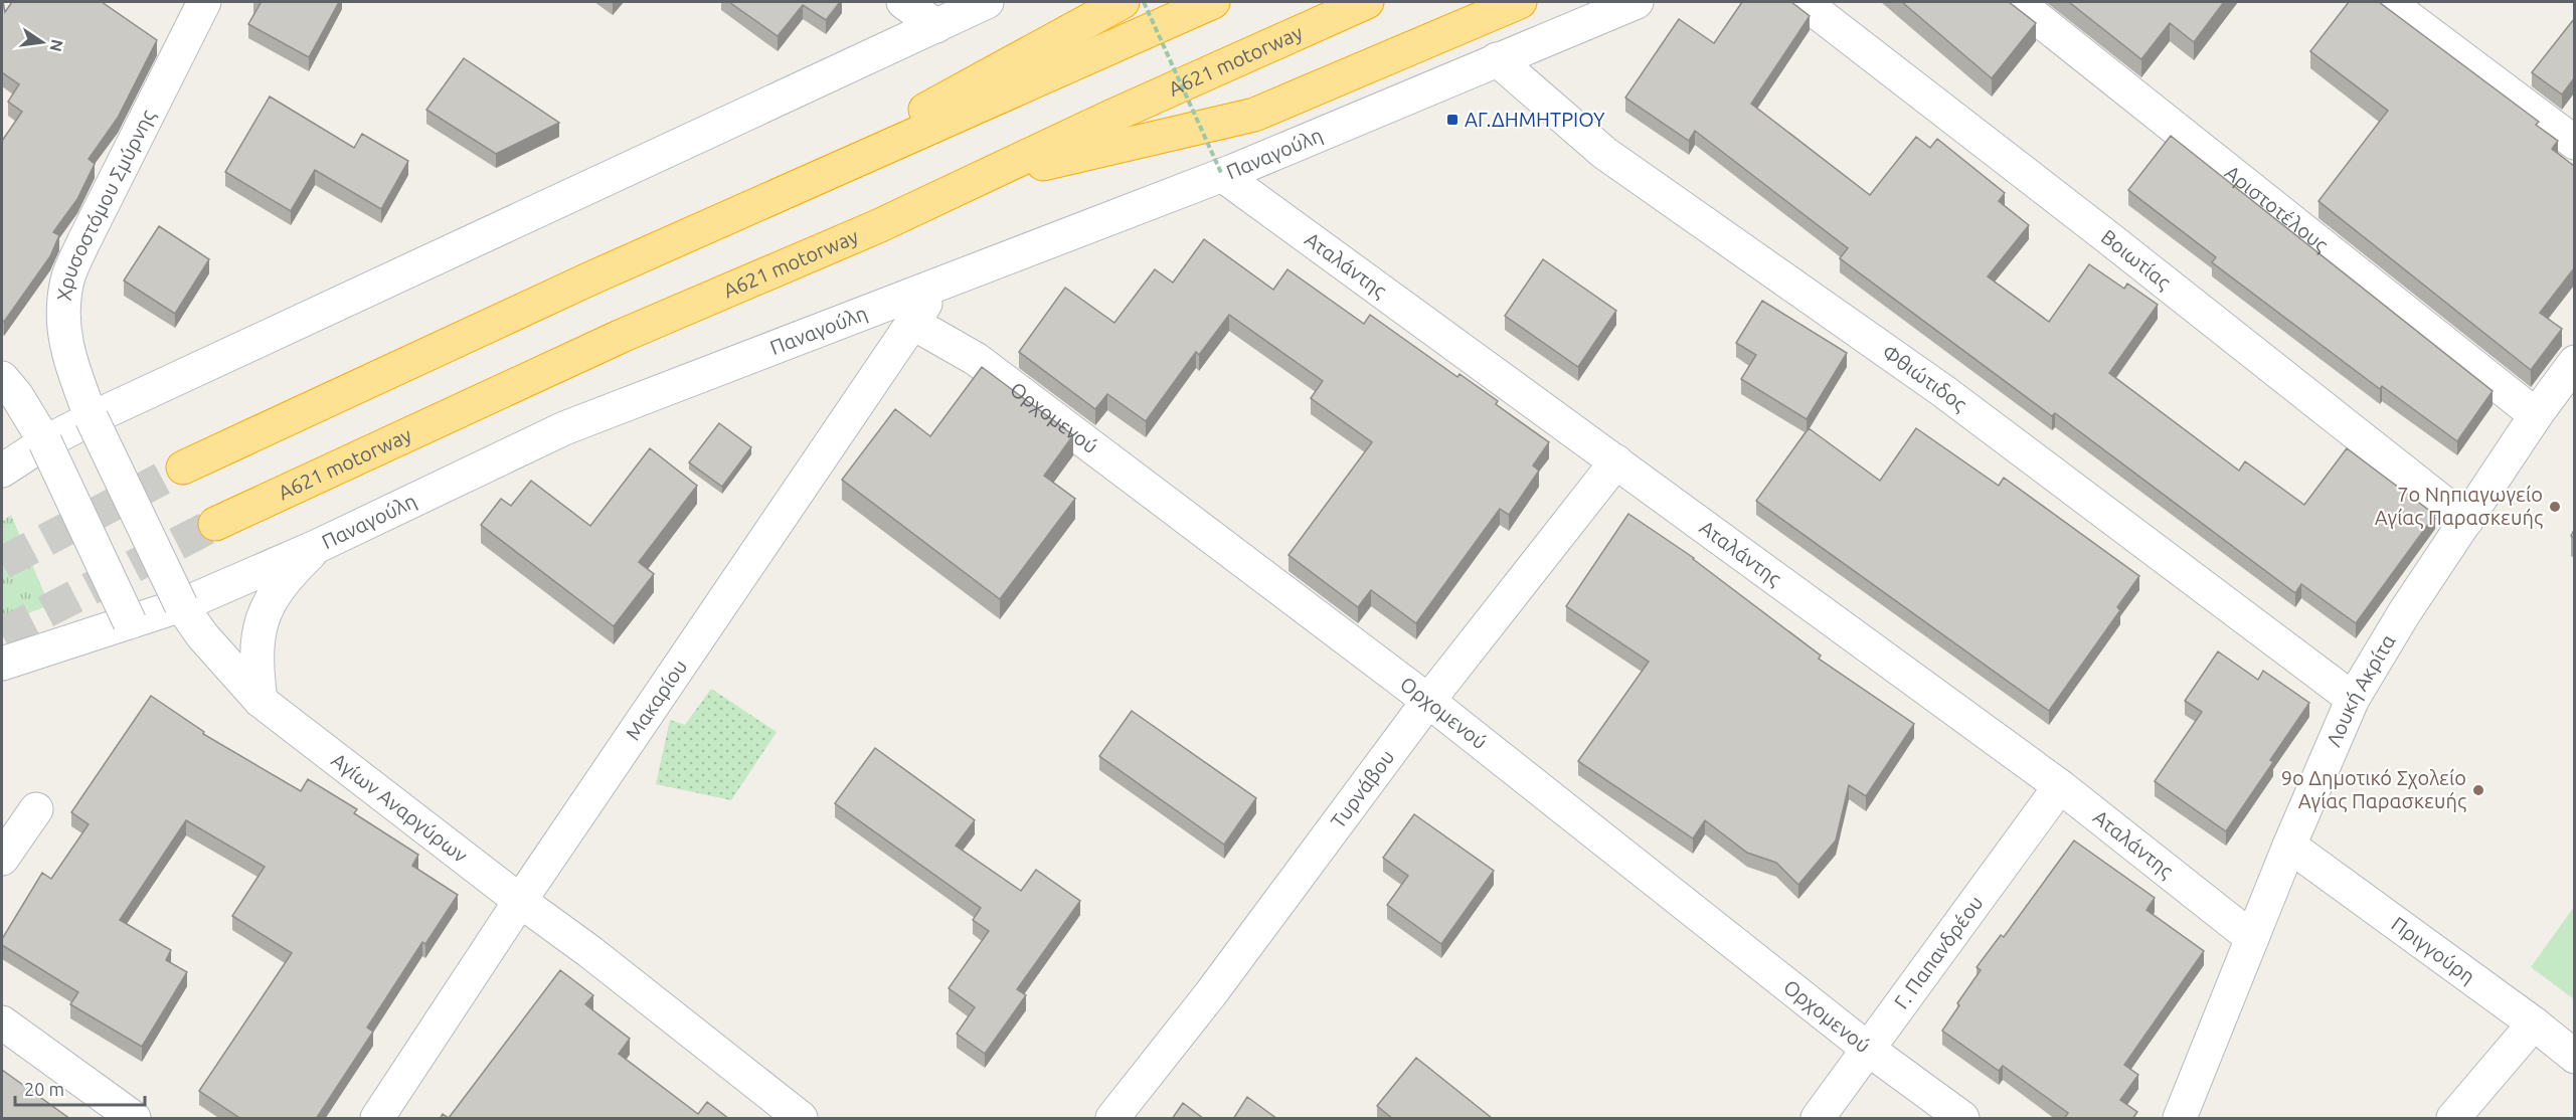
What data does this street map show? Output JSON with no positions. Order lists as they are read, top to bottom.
{
  "streets": {
    "highway": ["A621 motorway"],
    "street": [
      "Παναγούλη",
      "Χρυσοστόμου Σμύρνης",
      "Αριστοτέλους",
      "Βοιωτίας",
      "Αταλάντης",
      "Φθιώτιδος",
      "Ορχομενού",
      "Λουκή Ακρίτα",
      "Μακαρίου",
      "Τυρνάβου",
      "Αγίων Αναργύρων",
      "Πριγγούρη",
      "Γ. Παπανδρέου"
    ]
  },
  "crossings": [
    ["Παναγούλη", "Αταλάντης"],
    ["Παναγούλη", "Φθιώτιδος"],
    ["Παναγούλη", "Μακαρίου"],
    ["Παναγούλη", "Αγίων Αναργύρων"],
    ["Χρυσοστόμου Σμύρνης", "Αγίων Αναργύρων"],
    ["Αριστοτέλους", "Λουκή Ακρίτα"],
    ["Βοιωτίας", "Λουκή Ακρίτα"],
    ["Αταλάντης", "Λουκή Ακρίτα"],
    ["Αταλάντης", "Τυρνάβου"],
    ["Αταλάντης", "Γ. Παπανδρέου"],
    ["Φθιώτιδος", "Λουκή Ακρίτα"],
    ["Ορχομενού", "Μακαρίου"],
    ["Ορχομενού", "Τυρνάβου"],
    ["Ορχομενού", "Γ. Παπανδρέου"],
    ["Λουκή Ακρίτα", "Πριγγούρη"],
    ["Μακαρίου", "Αγίων Αναργύρων"]
  ],
  "places": {
    "transit": ["ΑΓ.ΔΗΜΗΤΡΙΟΥ"],
    "other": ["7ο Νηπιαγωγείο Αγίας Παρασκευής", "9ο Δημοτικό Σχολείο Αγίας Παρασκευής"]
  },
  "scale_bar": "20 m",
  "north": "right"
}
